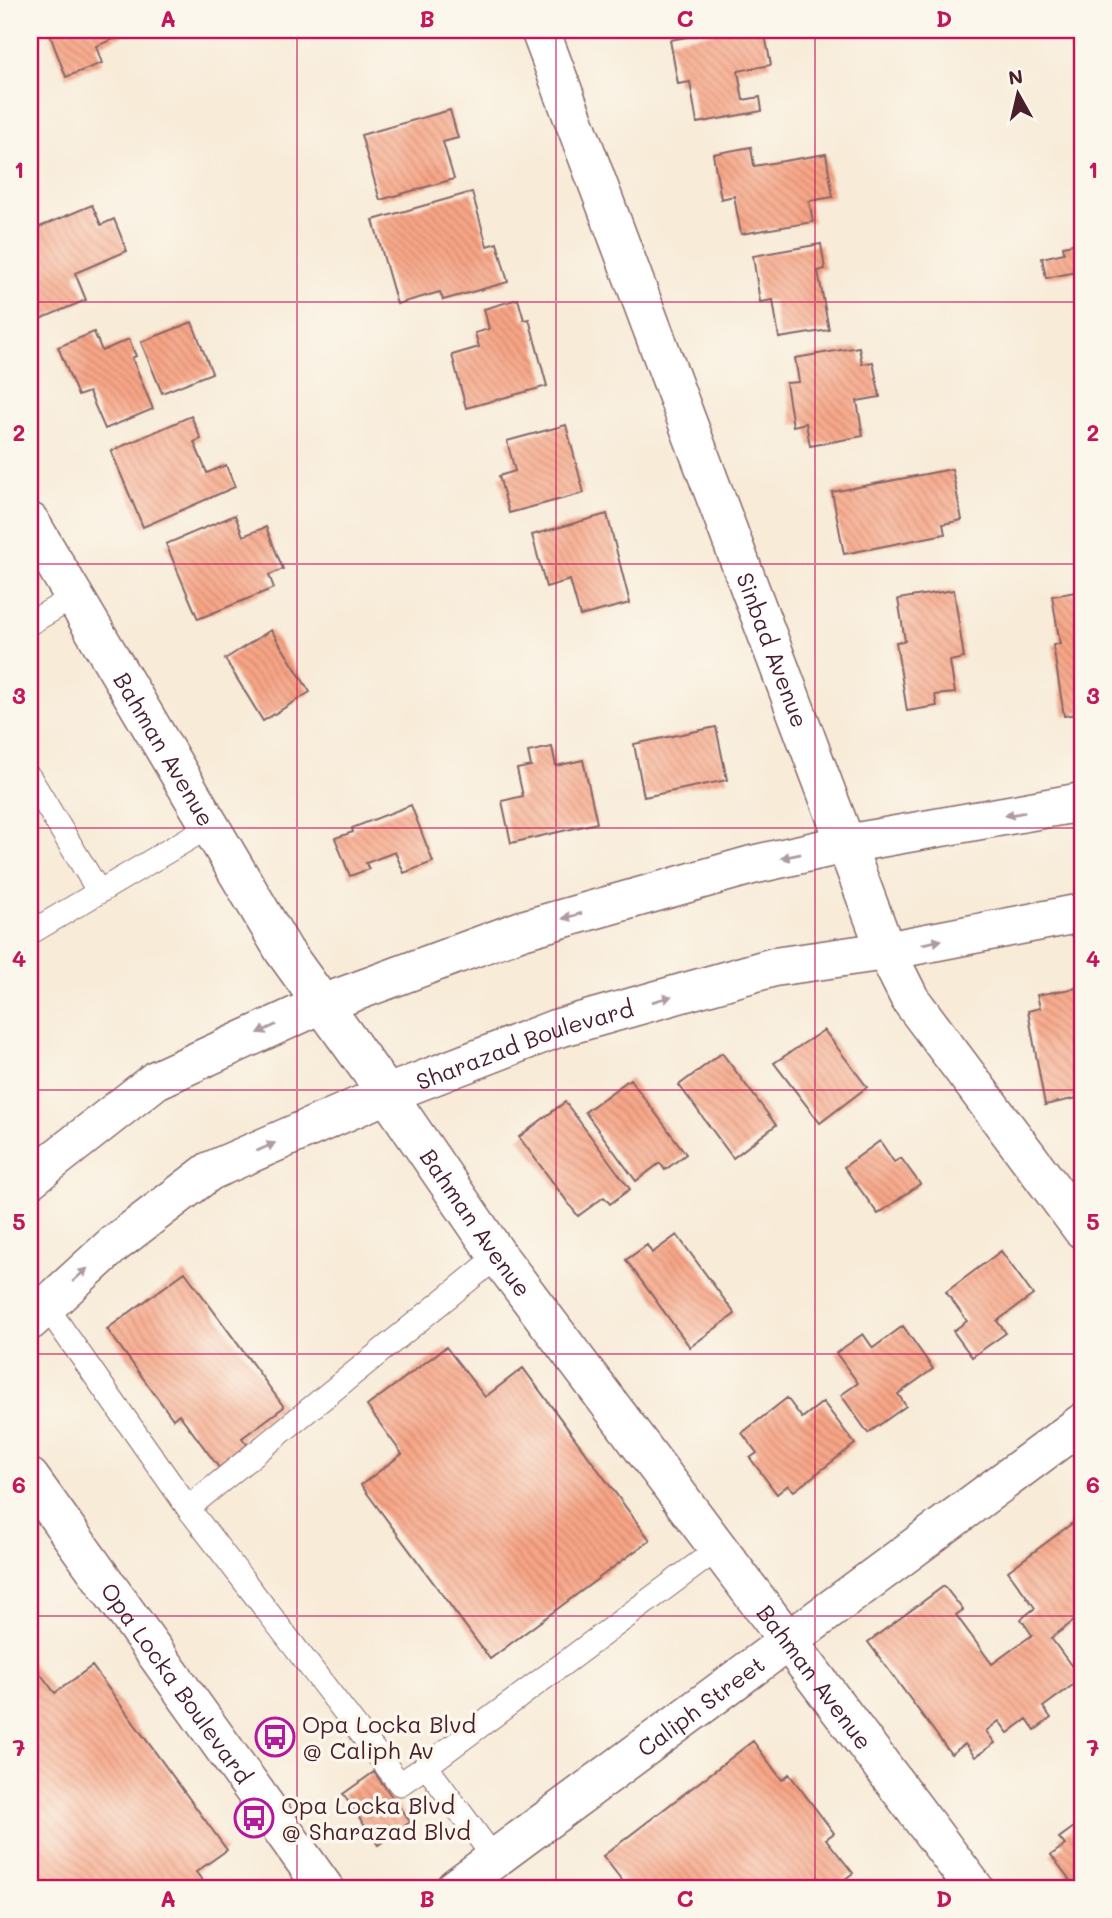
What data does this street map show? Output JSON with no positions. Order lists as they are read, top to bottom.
{
  "streets": {
    "street": [
      "Sinbad Avenue",
      "Bahman Avenue",
      "Sharazad Boulevard",
      "Opa Locka Boulevard",
      "Caliph Street"
    ]
  },
  "crossings": [
    ["Sinbad Avenue", "Sharazad Boulevard"],
    ["Bahman Avenue", "Sharazad Boulevard"],
    ["Bahman Avenue", "Caliph Street"]
  ],
  "places": {
    "bus stop": ["Opa Locka Blvd @ Caliph Av", "Opa Locka Blvd @ Sharazad Blvd"]
  },
  "north": "top",
  "grid": {
    "columns": [
      "A",
      "B",
      "C",
      "D"
    ],
    "rows": [
      "1",
      "2",
      "3",
      "4",
      "5",
      "6",
      "7"
    ]
  }
}
